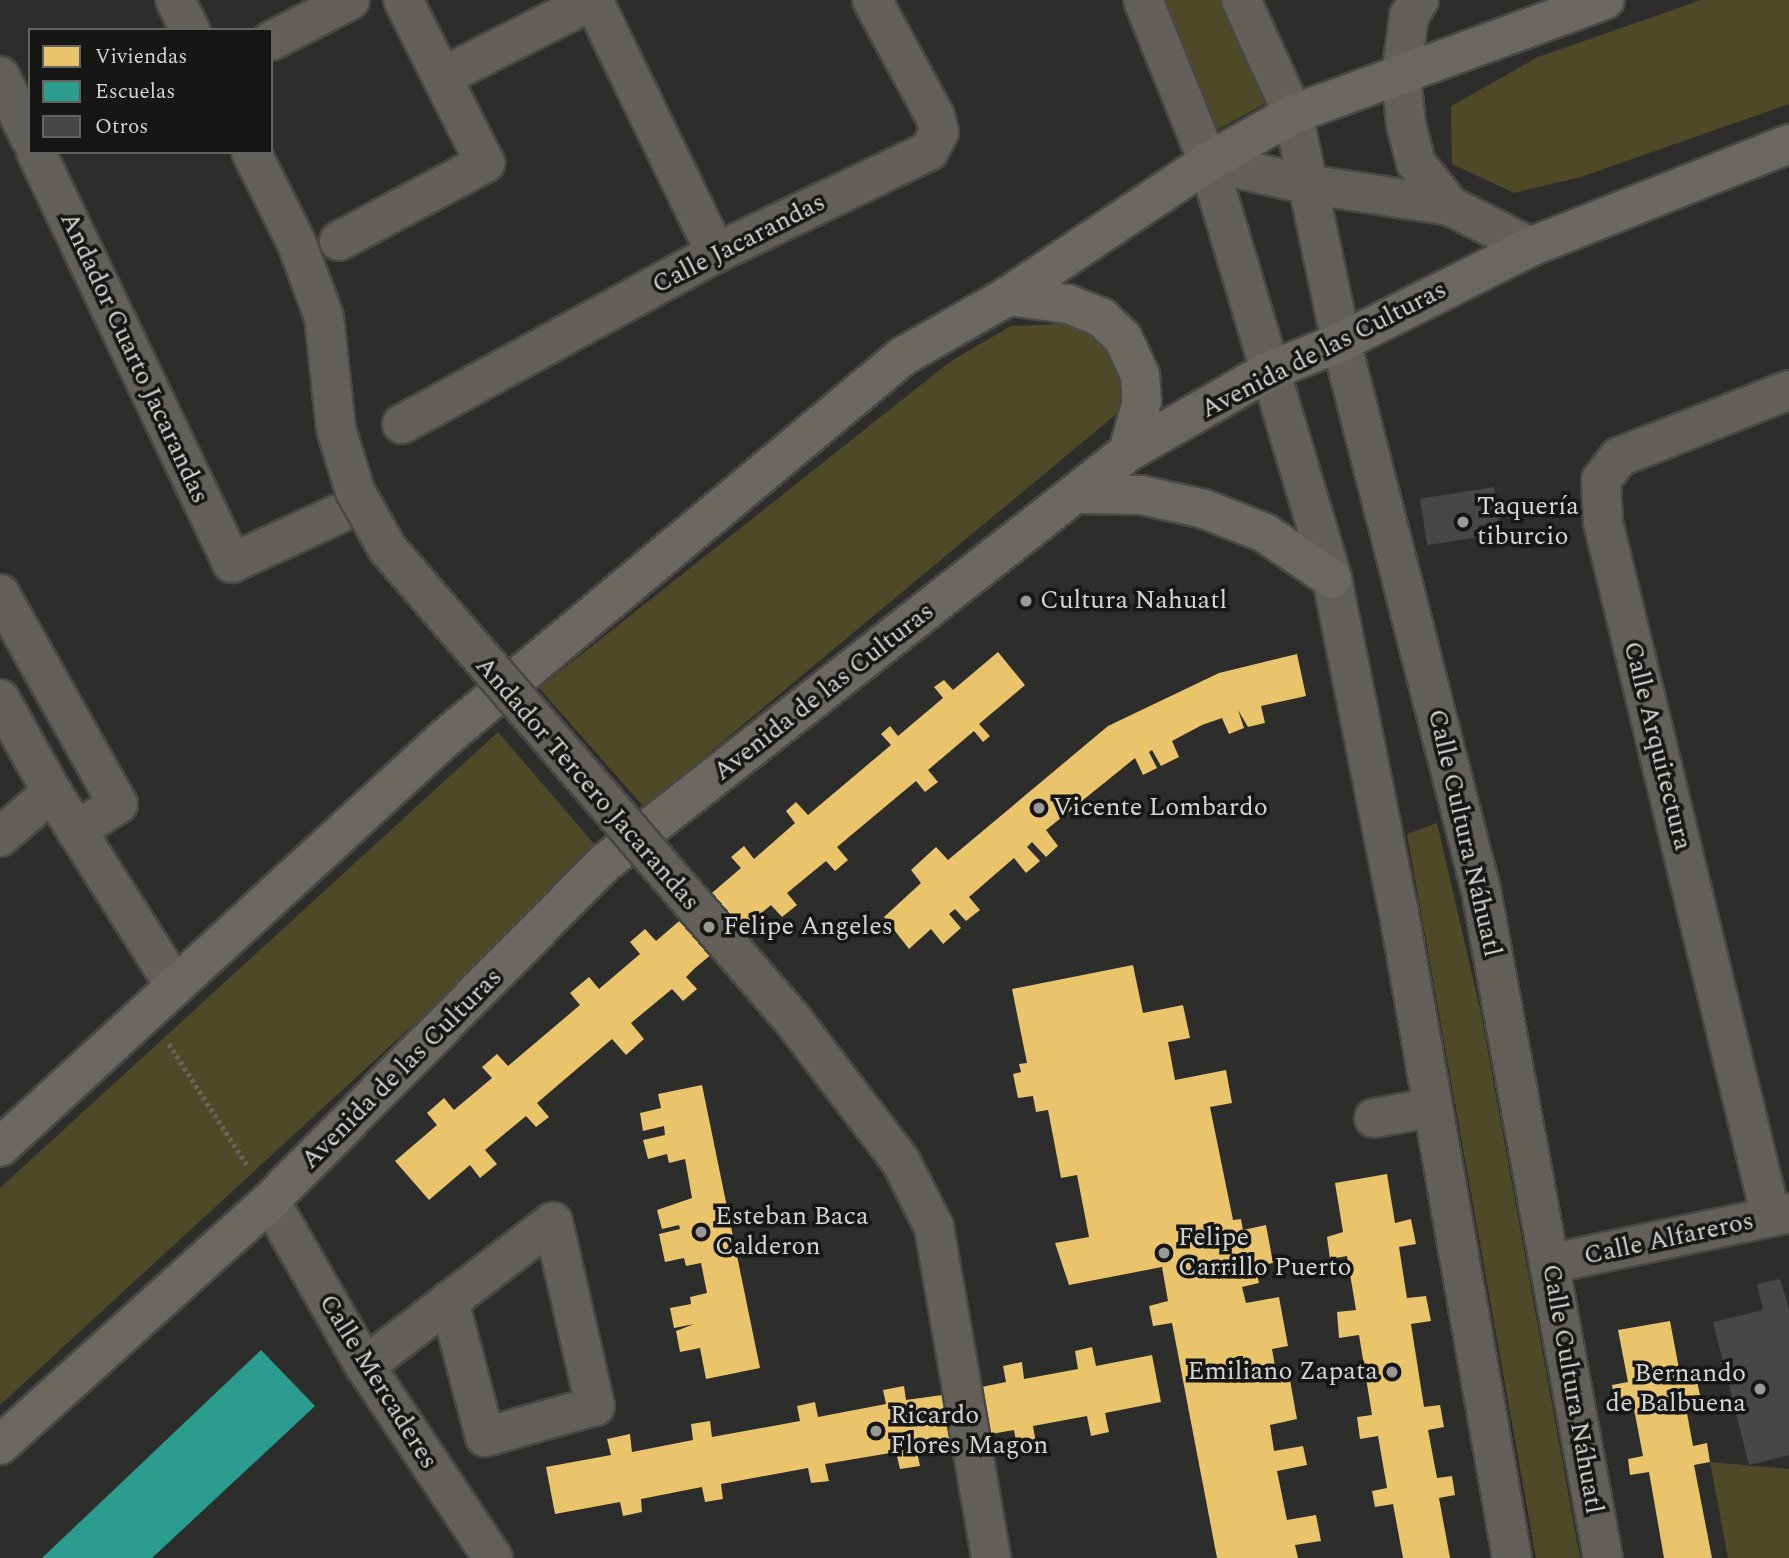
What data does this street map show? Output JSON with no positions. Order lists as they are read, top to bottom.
{
  "streets": {
    "main road": ["Avenida de las Culturas"],
    "street": [
      "Calle Jacarandas",
      "Andador Cuarto Jacarandas",
      "Calle Arquitectura",
      "Andador Tercero Jacarandas",
      "Calle Cultura Náhuatl",
      "Calle Alfareros",
      "Calle Mercaderes"
    ]
  },
  "crossings": [
    ["Avenida de las Culturas", "Calle Cultura Náhuatl"],
    ["Avenida de las Culturas", "Calle Mercaderes"],
    ["Calle Arquitectura", "Calle Alfareros"],
    ["Calle Cultura Náhuatl", "Calle Alfareros"]
  ],
  "places": [
    "Taquería tiburcio",
    "Cultura Nahuatl",
    "Vicente Lombardo",
    "Felipe Angeles",
    "Esteban Baca Calderon",
    "Felipe Carrillo Puerto",
    "Emiliano Zapata",
    "Bernando de Balbuena",
    "Ricardo Flores Magon"
  ],
  "legend": ["Viviendas", "Escuelas", "Otros"]
}
